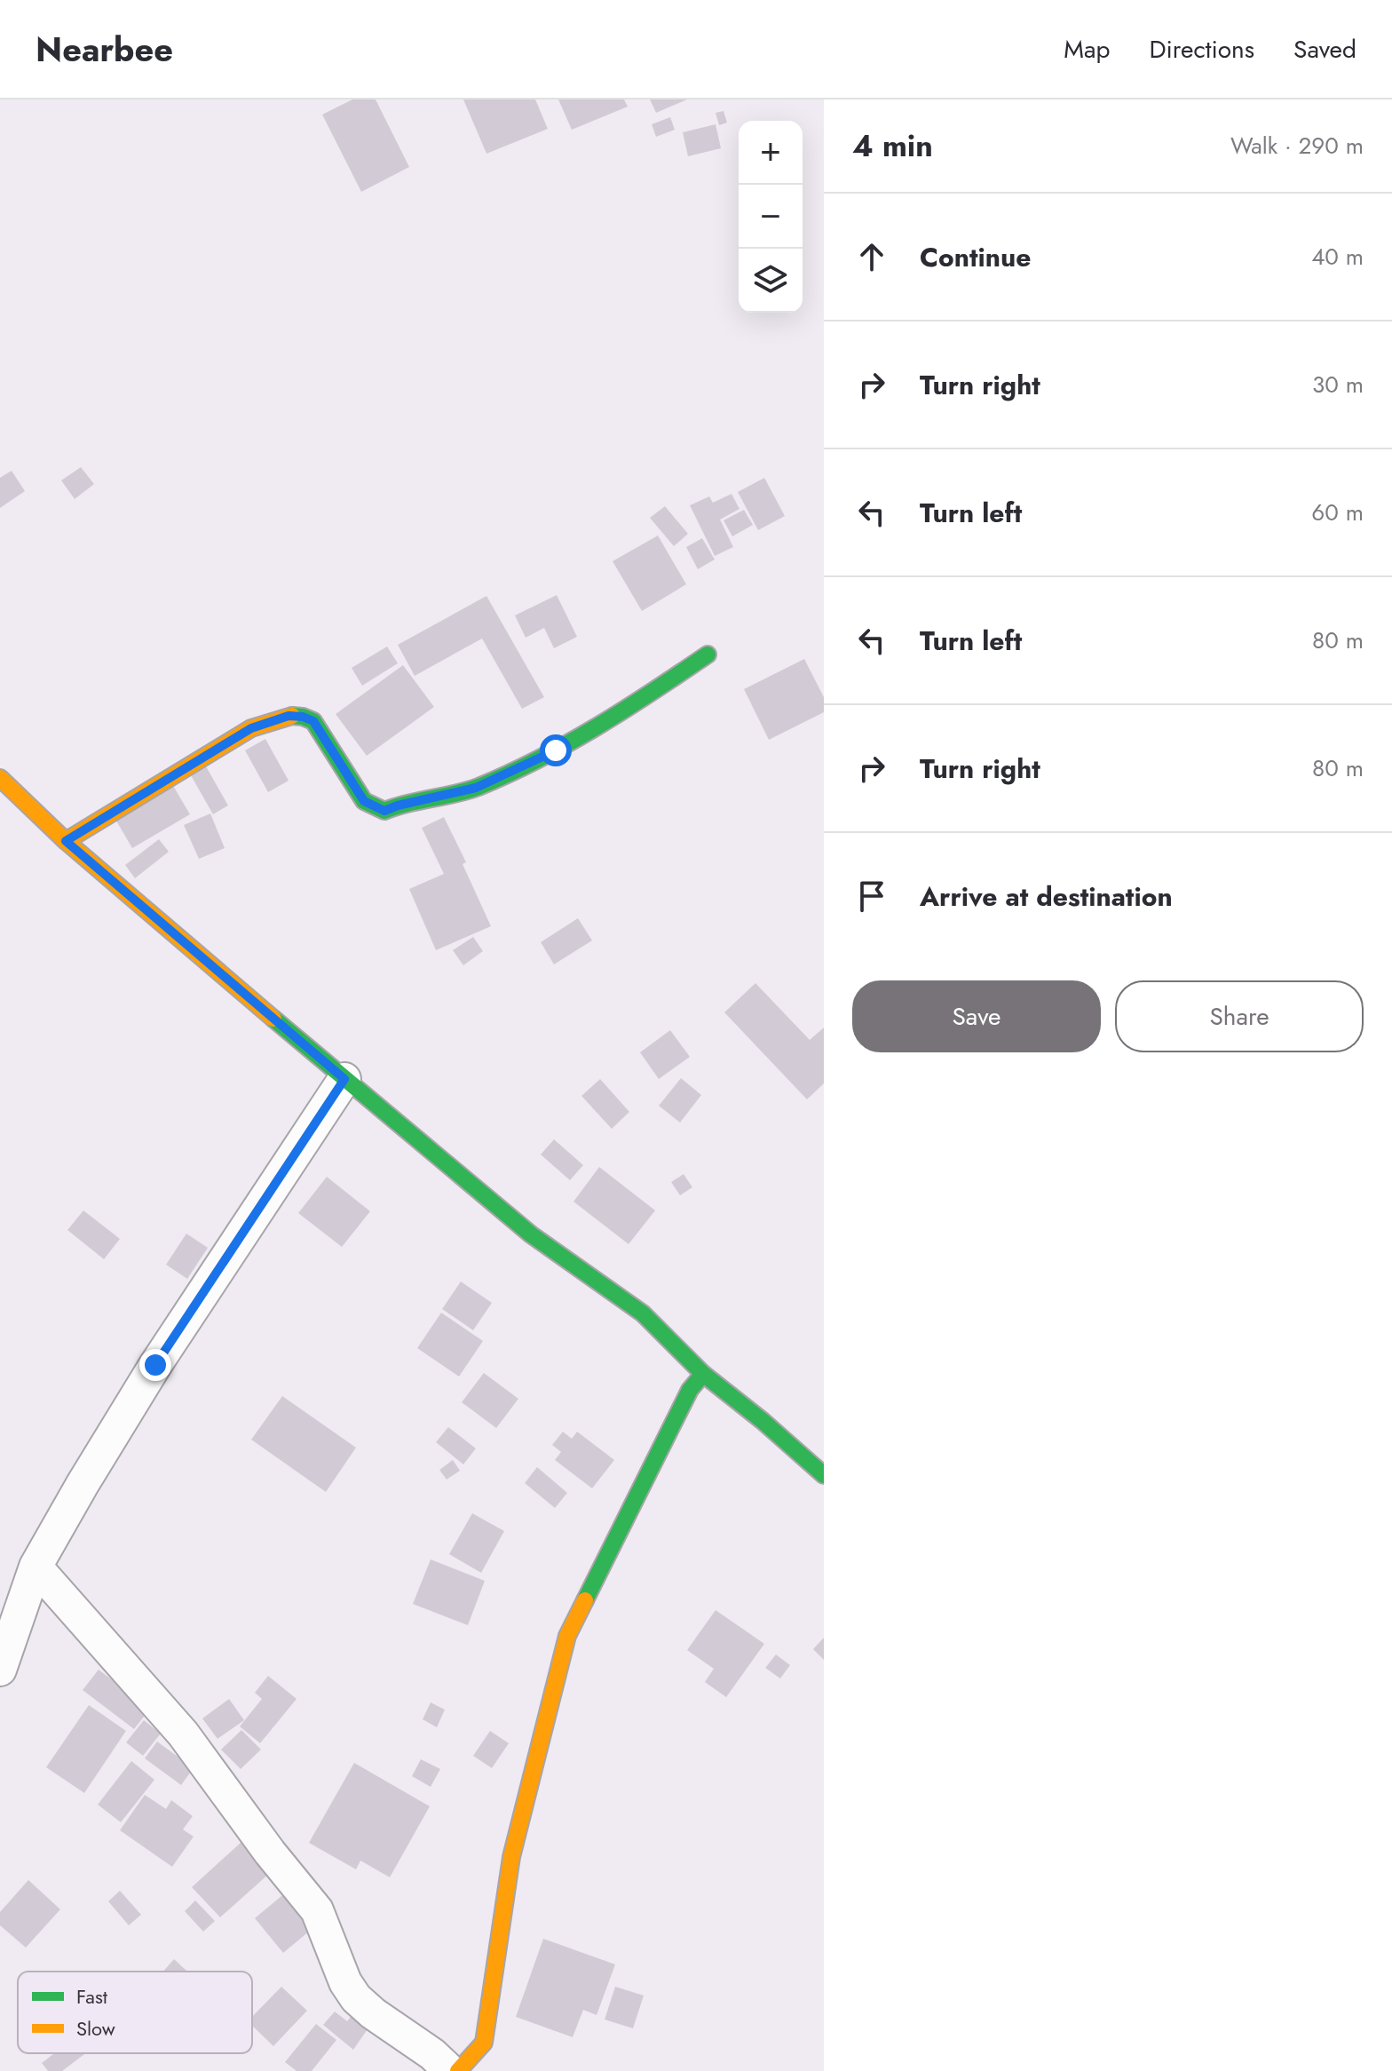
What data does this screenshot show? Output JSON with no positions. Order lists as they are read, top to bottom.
{
  "legend": ["Fast", "Slow"],
  "page": {
    "header": "Nearbee",
    "nav": ["Map", "Directions", "Saved"],
    "heading": ["4 min", "Walk · 290 m"],
    "map_buttons": ["+", "−"],
    "list": [
      ["Continue", "40 m"],
      ["Turn right", "30 m"],
      ["Turn left", "60 m"],
      ["Turn left", "80 m"],
      ["Turn right", "80 m"],
      "Arrive at destination"
    ],
    "buttons": ["Save", "Share"]
  }
}
